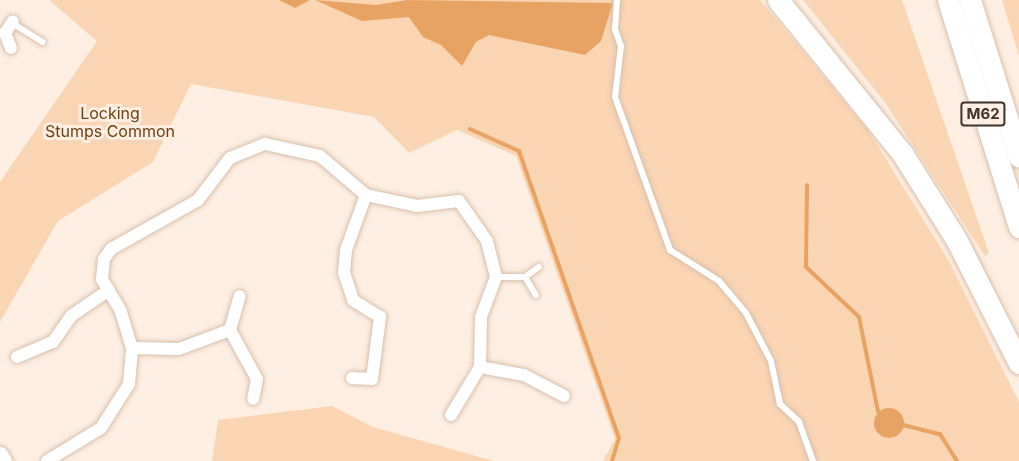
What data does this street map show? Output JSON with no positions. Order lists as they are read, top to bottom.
{
  "streets": {
    "highway": ["M62"]
  },
  "parks": ["Locking Stumps Common"]
}
